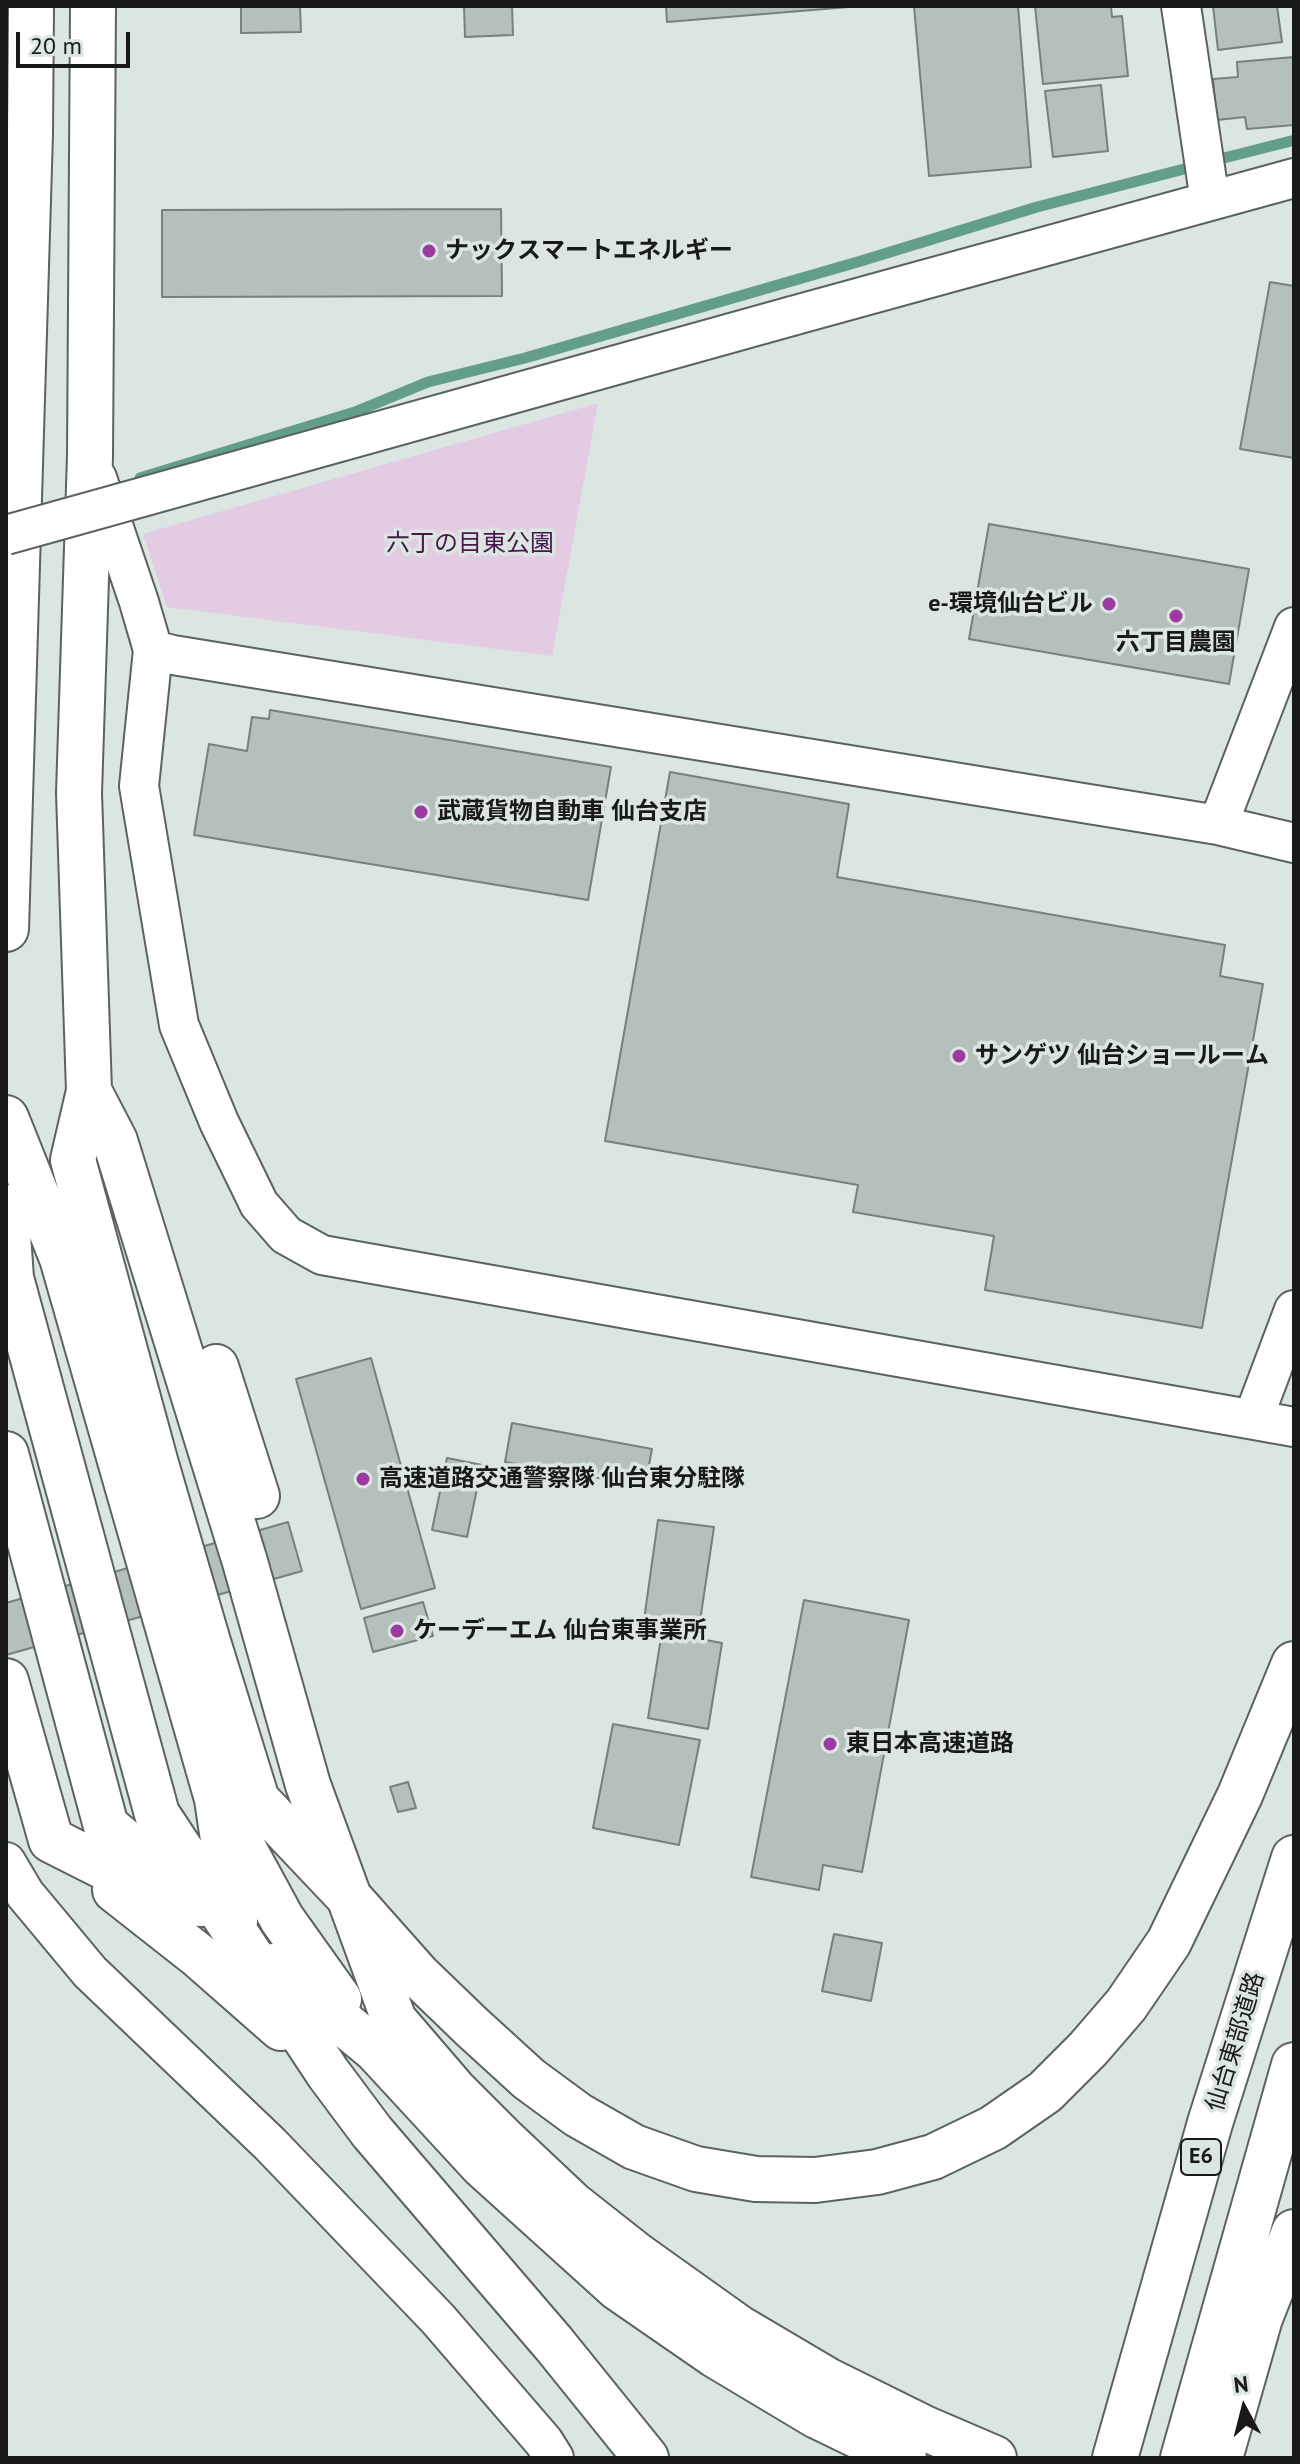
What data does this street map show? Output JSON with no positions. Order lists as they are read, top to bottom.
{
  "streets": {
    "highway": ["仙台東部道路", "E6"]
  },
  "parks": ["六丁の目東公園"],
  "places": [
    "ナックスマートエネルギー",
    "e-環境仙台ビル",
    "六丁目農園",
    "武蔵貨物自動車 仙台支店",
    "サンゲツ 仙台ショールーム",
    "高速道路交通警察隊 仙台東分駐隊",
    "ケーデーエム 仙台東事業所",
    "東日本高速道路"
  ],
  "scale_bar": "20 m",
  "north": "top"
}
